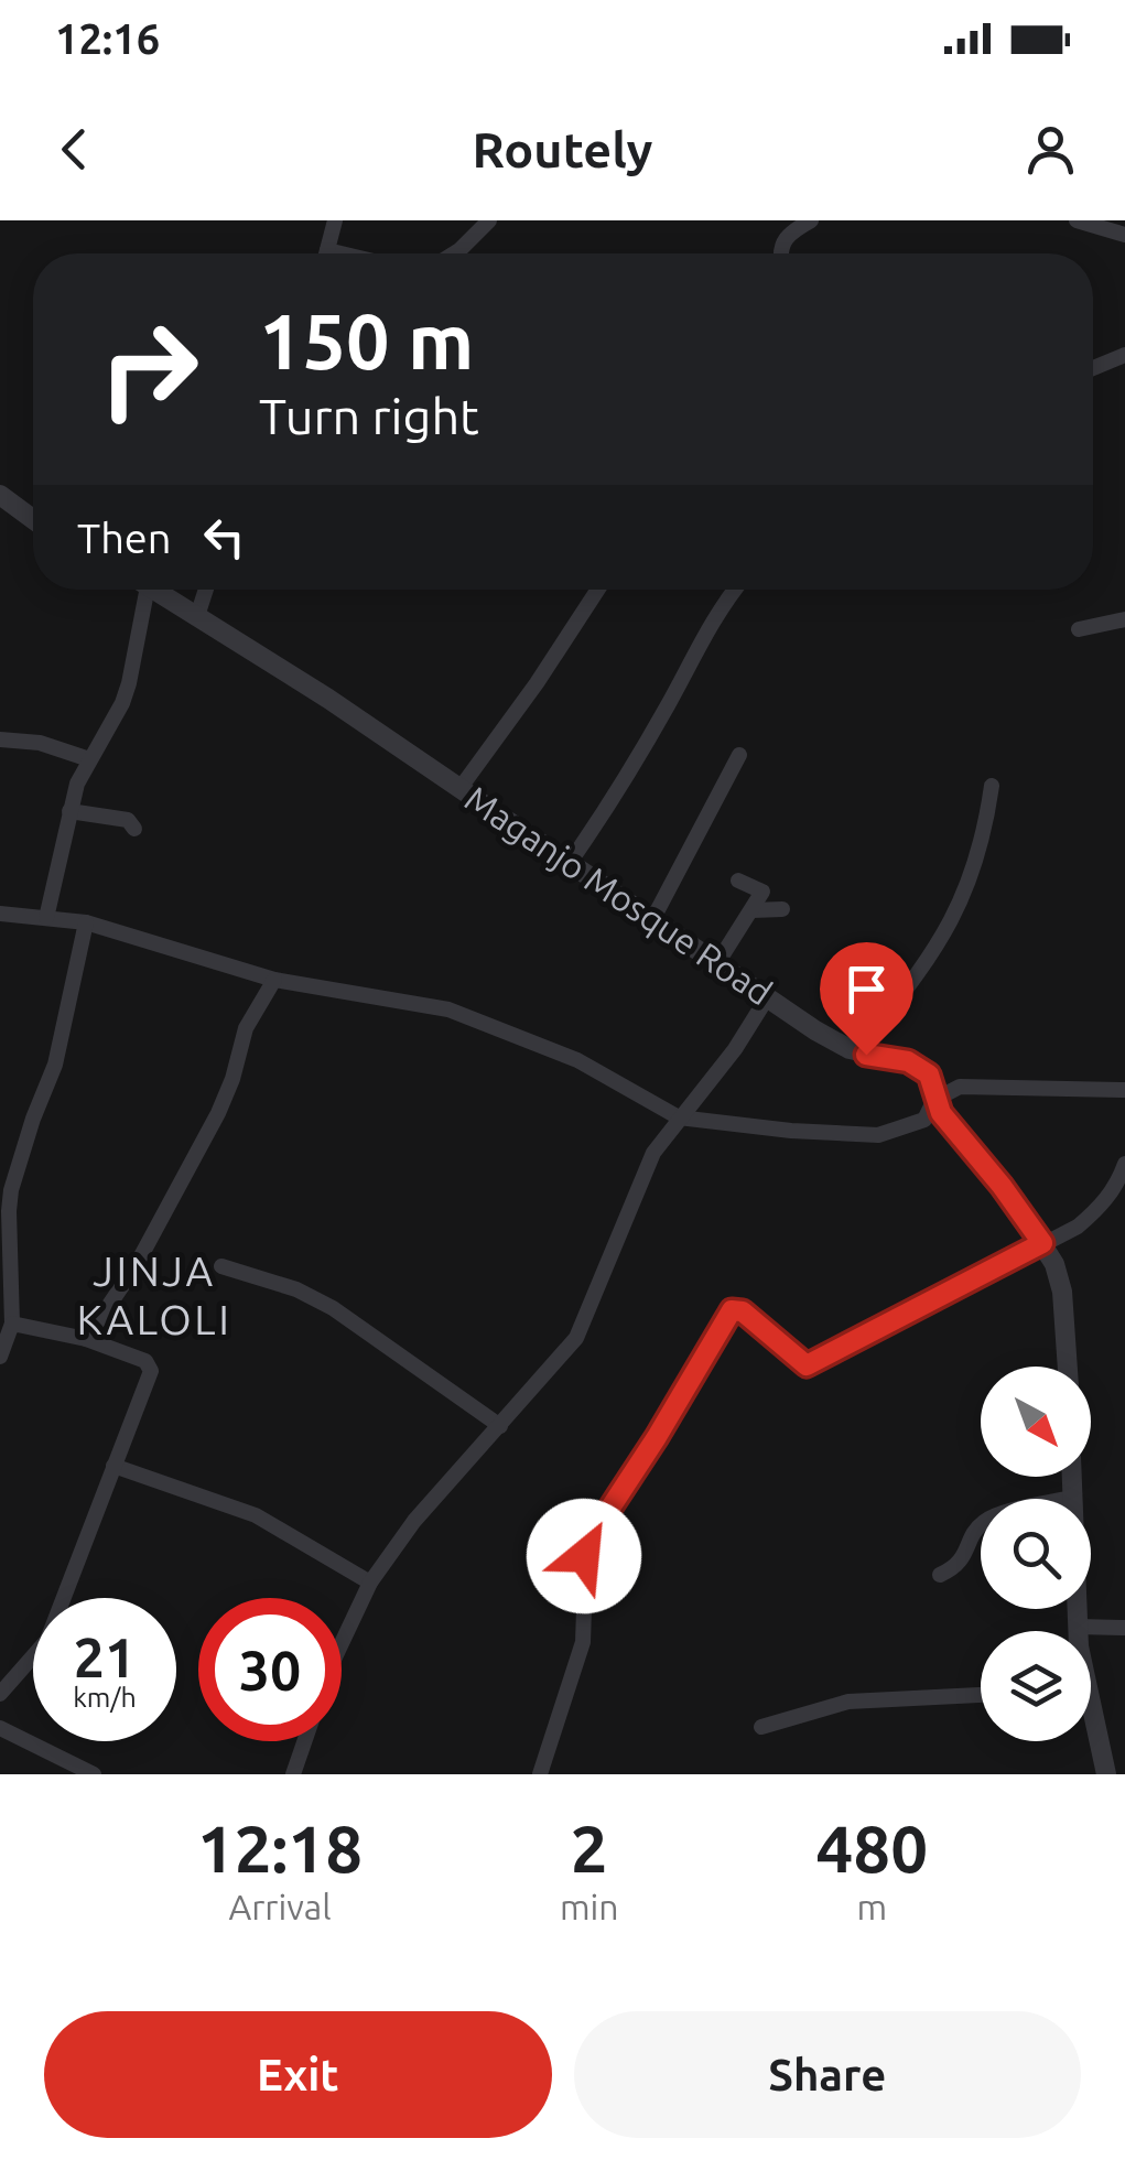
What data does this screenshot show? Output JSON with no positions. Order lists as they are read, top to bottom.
{
  "streets": {
    "street": ["Maganjo Mosque Road"]
  },
  "districts": ["JINJA KALOLI"],
  "north": "bottom right",
  "page": {
    "status": "12:16",
    "header": "Routely",
    "turn": ["150 m", "Turn right"],
    "then": "Then",
    "speed": "21 km/h",
    "limit": "30",
    "eta": [
      "12:18",
      "Arrival",
      "2",
      "min",
      "480",
      "m"
    ],
    "buttons": ["Exit", "Share"]
  }
}
